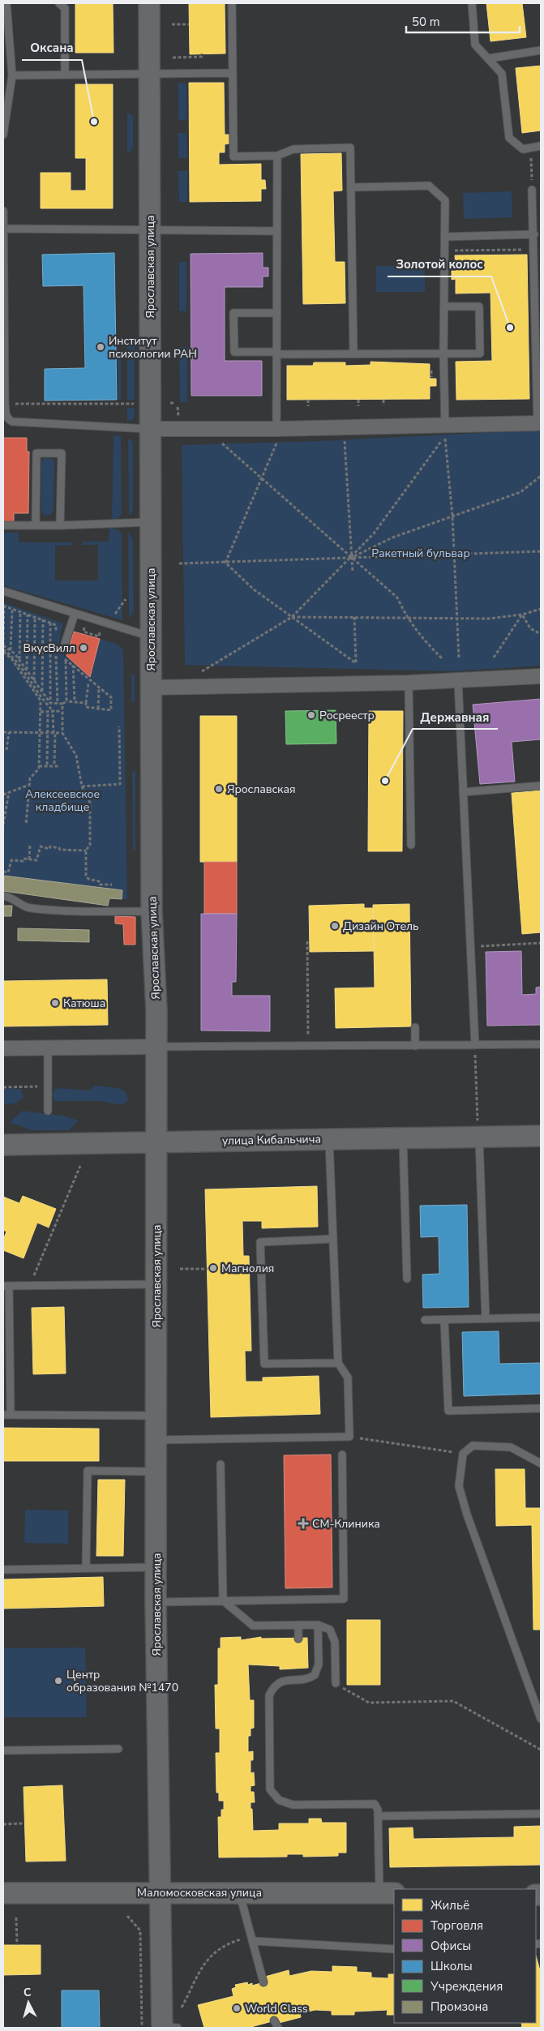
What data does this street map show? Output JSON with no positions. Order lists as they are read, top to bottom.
{
  "streets": {
    "street": ["Ярославская улица", "улица Кибальчича", "Маломосковская улица"]
  },
  "crossings": [
    ["Ярославская улица", "улица Кибальчича"],
    ["Ярославская улица", "Маломосковская улица"]
  ],
  "parks": ["Ракетный бульвар", "Алексеевское кладбище"],
  "places": {
    "other": [
      "Оксана",
      "Золотой колос",
      "Институт психологии РАН",
      "ВкусВилл",
      "Росреестр",
      "Державная",
      "Ярославская",
      "Дизайн Отель",
      "Катюша",
      "Магнолия",
      "Центр образования №1470",
      "World Class"
    ],
    "health": ["СМ-Клиника"]
  },
  "legend": [
    "Жильё",
    "Торговля",
    "Офисы",
    "Школы",
    "Учреждения",
    "Промзона"
  ],
  "scale_bar": "50 m",
  "north": "top"
}
